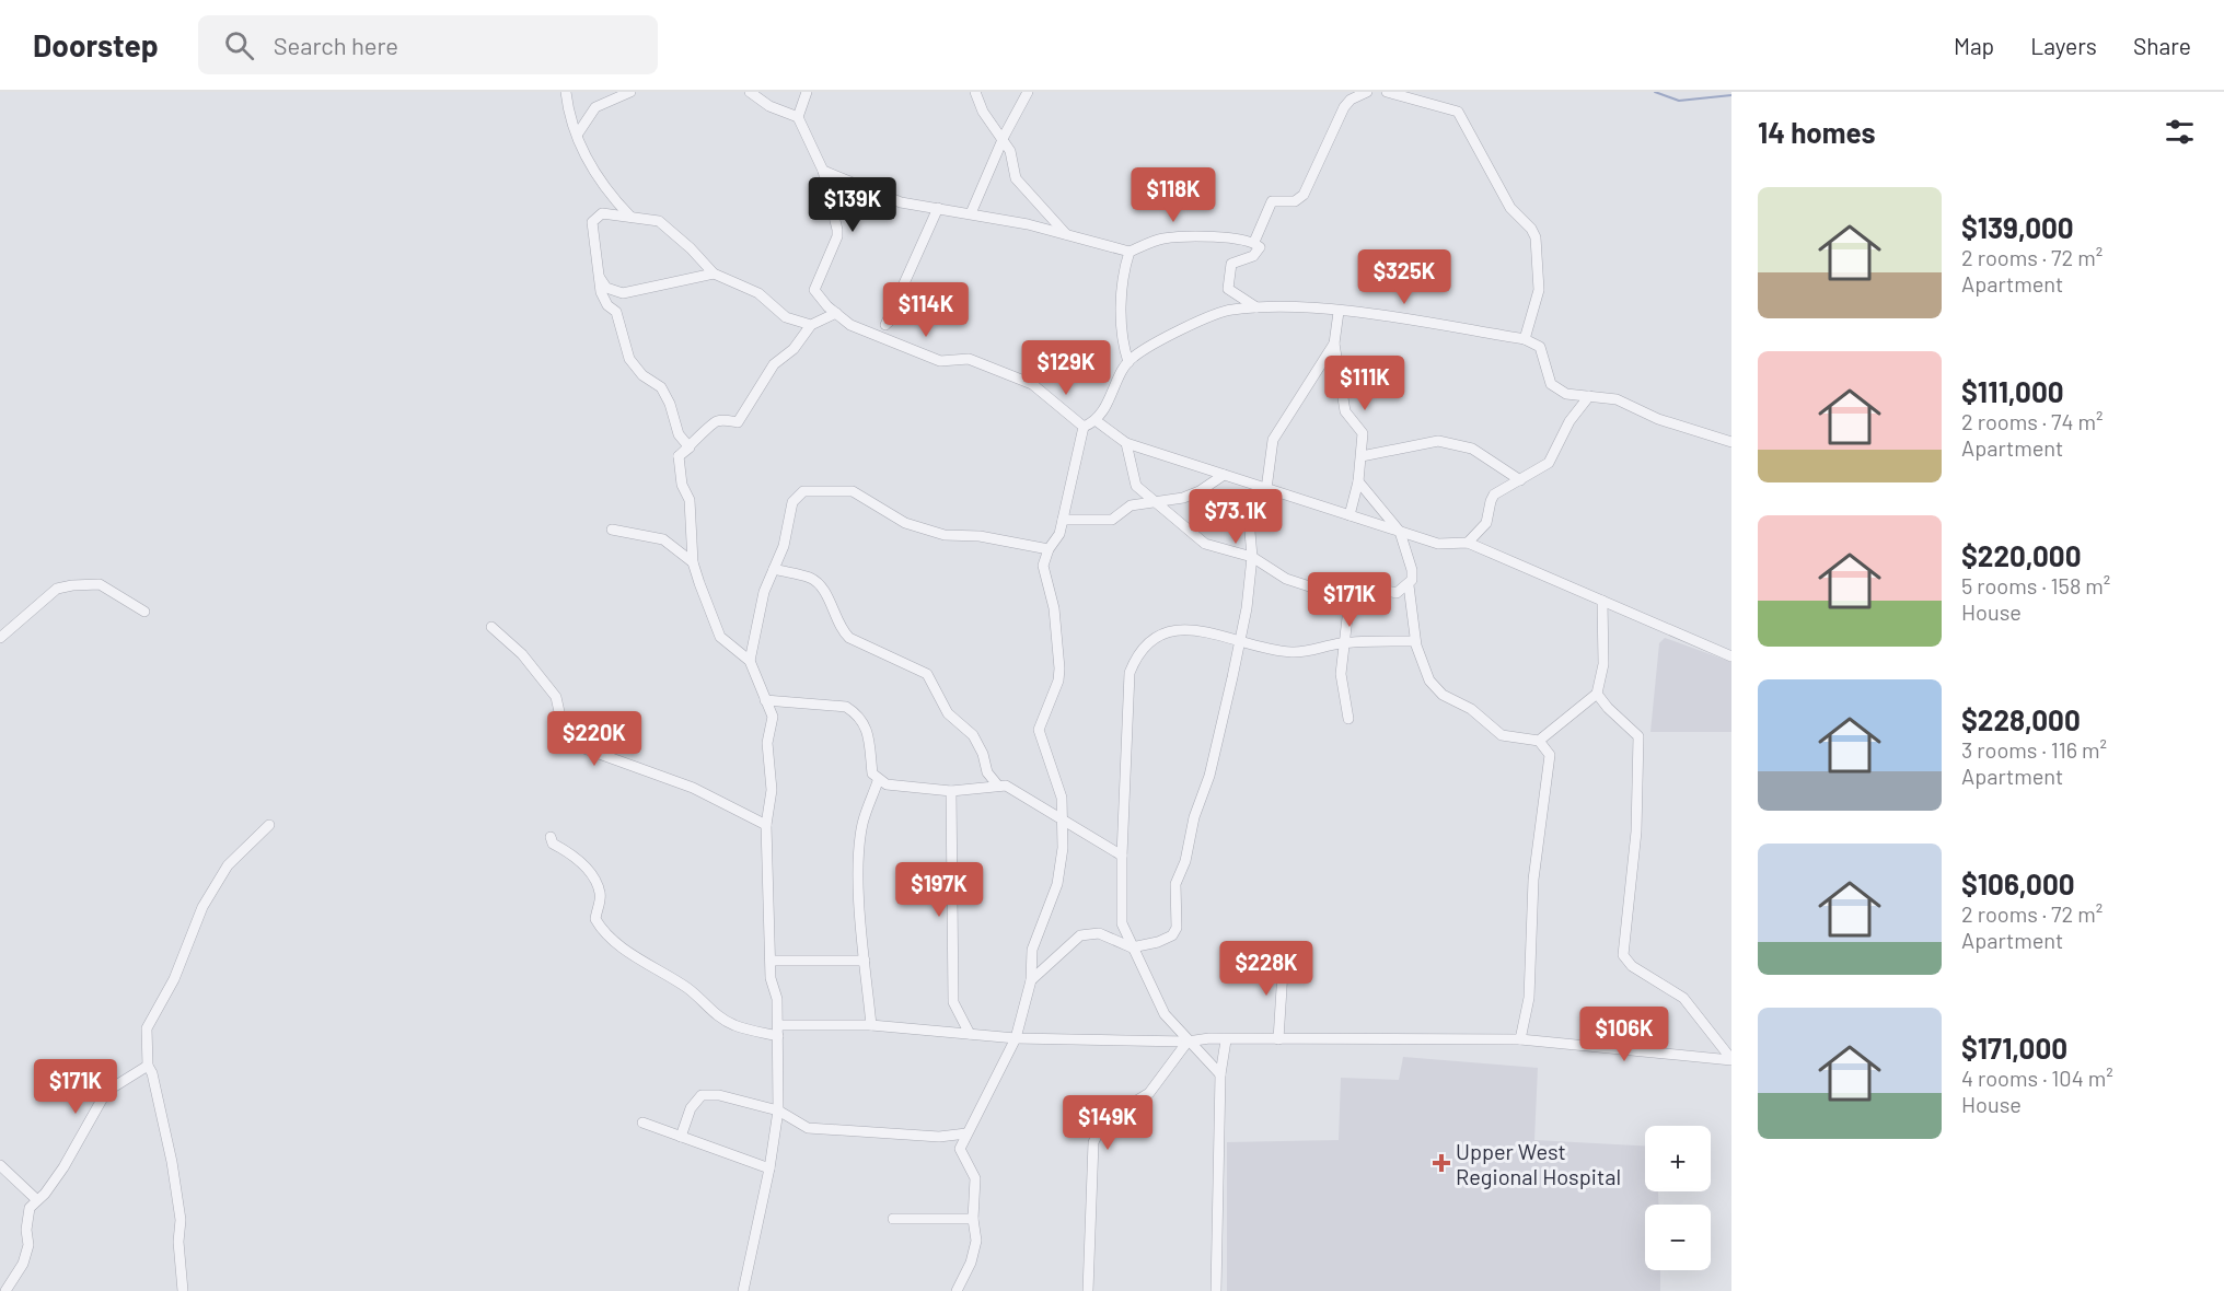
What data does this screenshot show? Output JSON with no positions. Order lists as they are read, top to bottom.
{
  "places": {
    "health": ["Upper West Regional Hospital"]
  },
  "page": {
    "header": "Doorstep",
    "search": "Search here",
    "nav": ["Map", "Layers", "Share"],
    "heading": "14 homes",
    "price": [
      "$118K",
      "$139K",
      "$325K",
      "$114K",
      "$129K",
      "$111K",
      "$73.1K",
      "$171K",
      "$220K",
      "$197K",
      "$228K",
      "$106K",
      "$171K",
      "$149K"
    ],
    "list": [
      {
        "name": "$139,000",
        "note": "2 rooms · 72 m² · Apartment"
      },
      {
        "name": "$111,000",
        "note": "2 rooms · 74 m² · Apartment"
      },
      {
        "name": "$220,000",
        "note": "5 rooms · 158 m² · House"
      },
      {
        "name": "$228,000",
        "note": "3 rooms · 116 m² · Apartment"
      },
      {
        "name": "$106,000",
        "note": "2 rooms · 72 m² · Apartment"
      },
      {
        "name": "$171,000",
        "note": "4 rooms · 104 m² · House"
      }
    ],
    "map_buttons": ["+", "−"]
  }
}
